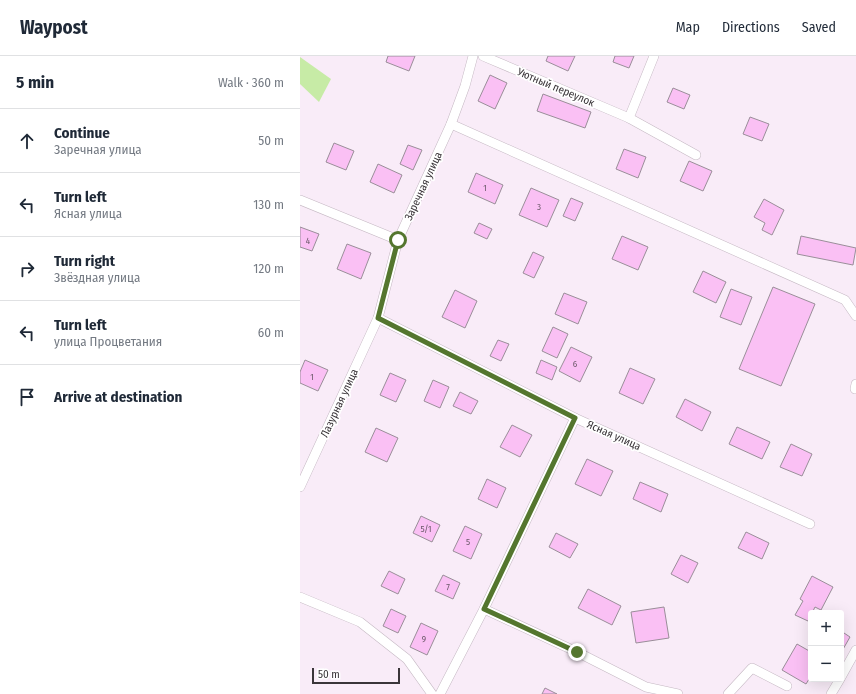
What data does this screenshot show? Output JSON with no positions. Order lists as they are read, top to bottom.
{
  "streets": {
    "street": [
      "Уютный переулок",
      "Заречная улица",
      "Лазурная улица",
      "Ясная улица"
    ]
  },
  "crossings": [
    ["Заречная улица", "Лазурная улица"],
    ["Заречная улица", "Ясная улица"],
    ["Лазурная улица", "Ясная улица"]
  ],
  "house_numbers": [
    "1",
    "3",
    "4",
    "6",
    "1",
    "5/1",
    "5",
    "7",
    "9"
  ],
  "scale_bar": "50 m",
  "page": {
    "header": "Waypost",
    "nav": ["Map", "Directions", "Saved"],
    "heading": ["5 min", "Walk · 360 m"],
    "list": [
      ["Continue", "Заречная улица", "50 m"],
      ["Turn left", "Ясная улица", "130 m"],
      ["Turn right", "Звёздная улица", "120 m"],
      ["Turn left", "улица Процветания", "60 m"],
      "Arrive at destination"
    ],
    "map_buttons": ["+", "−"],
    "scale": "50 m"
  }
}
